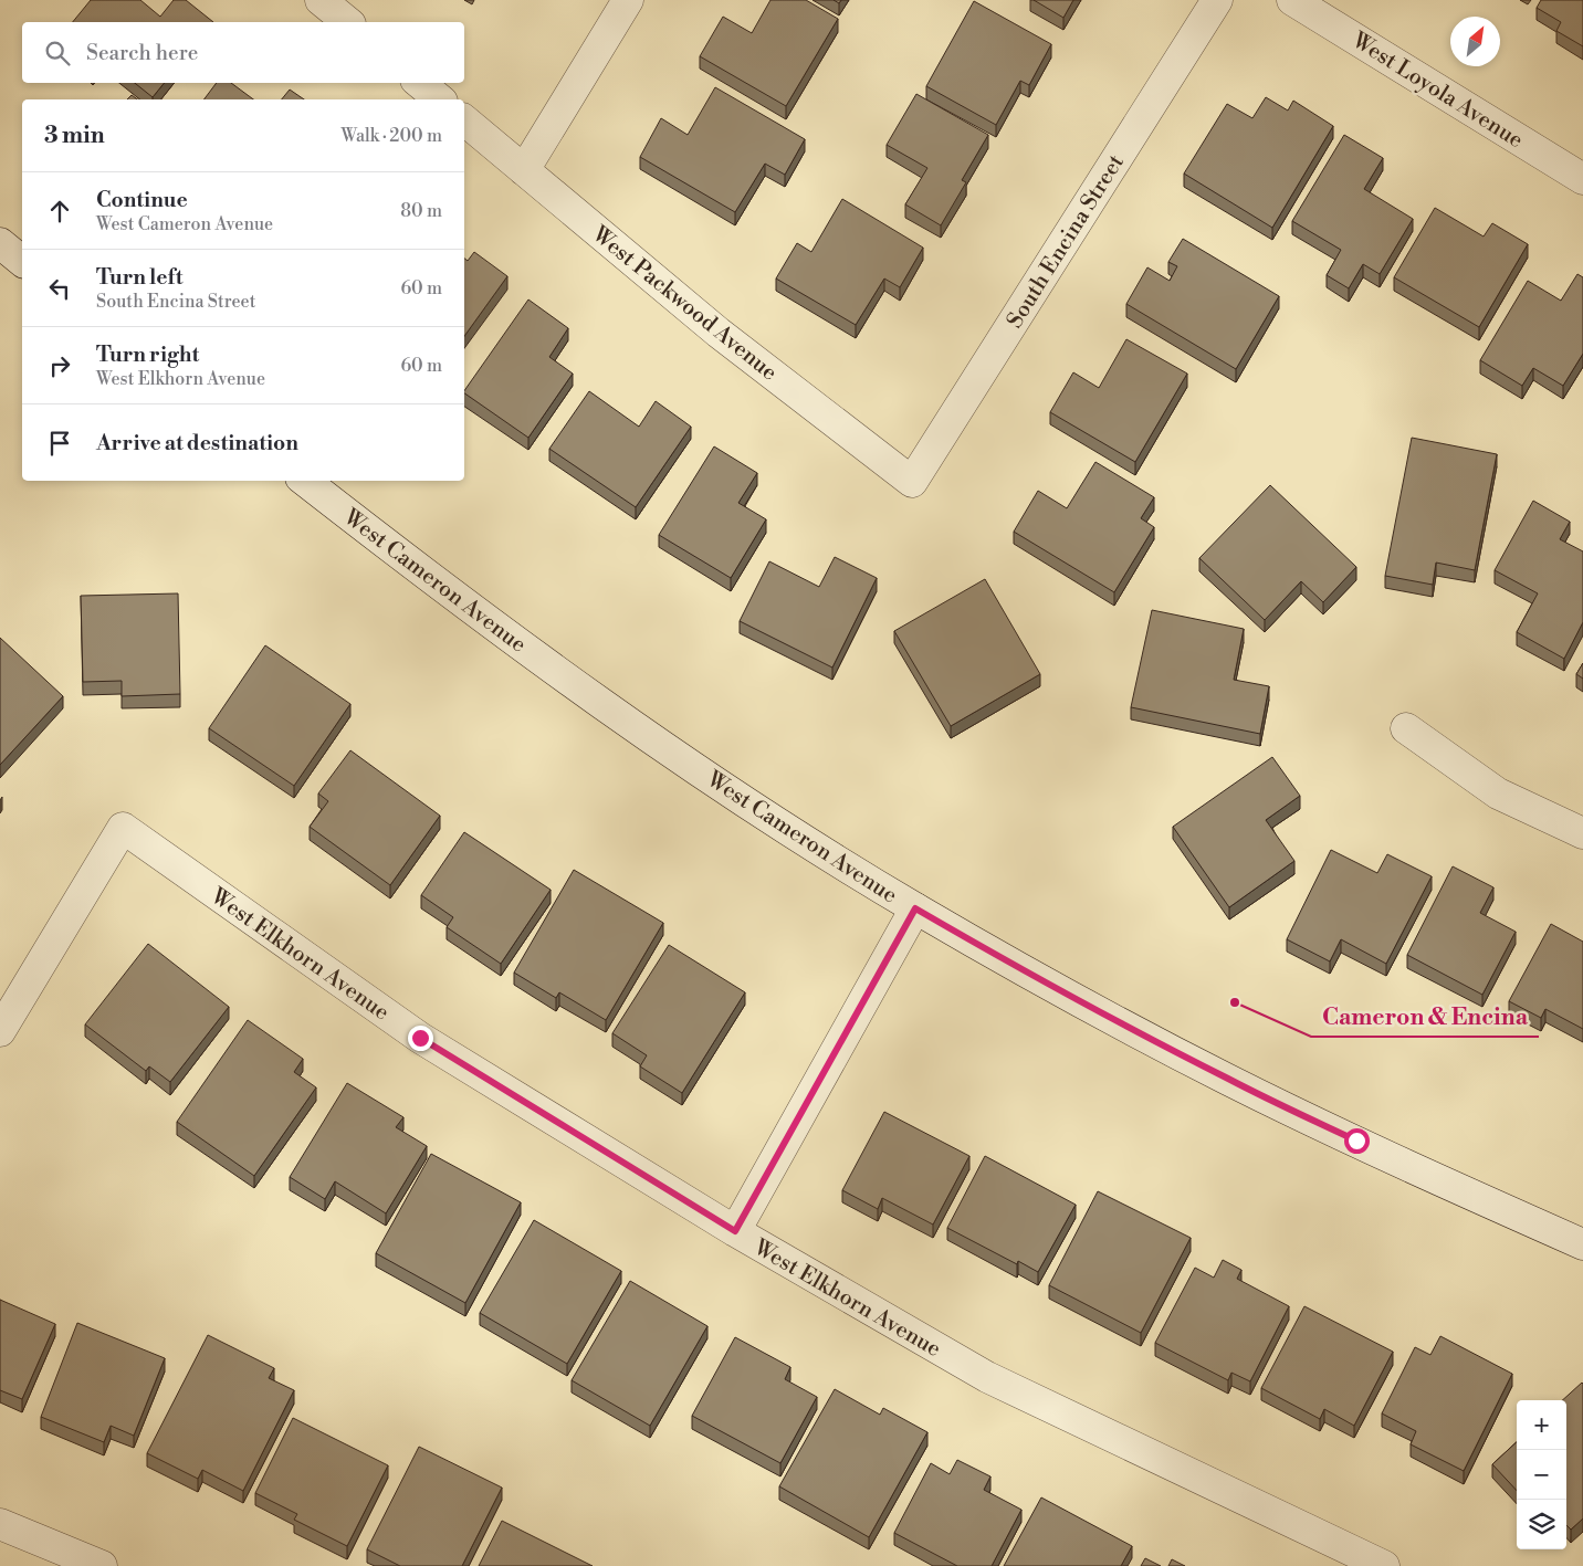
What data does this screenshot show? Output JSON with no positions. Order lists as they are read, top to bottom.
{
  "streets": {
    "street": [
      "West Loyola Avenue",
      "South Encina Street",
      "West Packwood Avenue",
      "West Cameron Avenue",
      "West Elkhorn Avenue"
    ]
  },
  "crossings": [
    ["South Encina Street", "West Packwood Avenue"]
  ],
  "places": ["Cameron & Encina"],
  "north": "top right",
  "page": {
    "search": "Search here",
    "heading": ["3 min", "Walk · 200 m"],
    "list": [
      ["Continue", "West Cameron Avenue", "80 m"],
      ["Turn left", "South Encina Street", "60 m"],
      ["Turn right", "West Elkhorn Avenue", "60 m"],
      "Arrive at destination"
    ],
    "map_buttons": ["+", "−"]
  }
}
